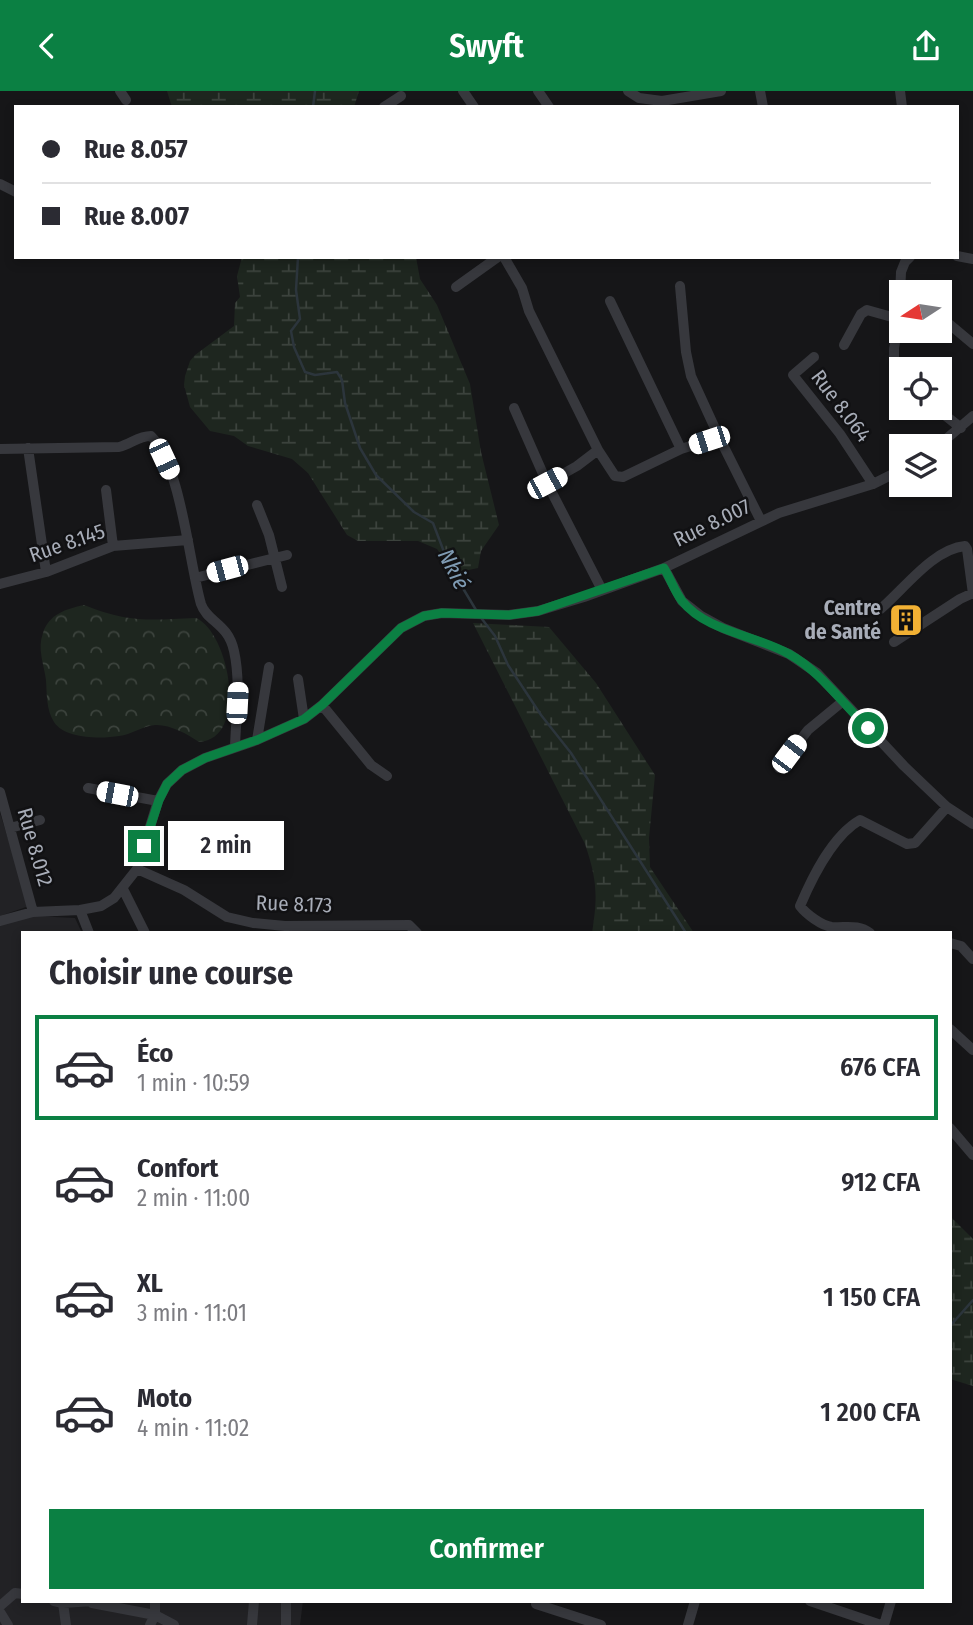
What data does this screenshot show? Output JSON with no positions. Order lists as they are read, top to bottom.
{
  "streets": {
    "street": [
      "Rue 8.064",
      "Rue 8.007",
      "Rue 8.145",
      "Rue 8.012",
      "Rue 8.173"
    ]
  },
  "crossings": [
    ["Rue 8.064", "Rue 8.007"],
    ["Rue 8.007", "Rue 8.012"],
    ["Rue 8.007", "Rue 8.173"]
  ],
  "water": ["Nkié"],
  "places": {
    "building": ["Centre de Santé"]
  },
  "north": "left",
  "page": {
    "header": "Swyft",
    "banner": ["Rue 8.057", "Rue 8.007"],
    "bubble": "2 min",
    "heading": "Choisir une course",
    "list": [
      {
        "name": "Éco",
        "note": "1 min · 10:59",
        "value": "676 CFA"
      },
      {
        "name": "Confort",
        "note": "2 min · 11:00",
        "value": "912 CFA"
      },
      {
        "name": "XL",
        "note": "3 min · 11:01",
        "value": "1 150 CFA"
      },
      {
        "name": "Moto",
        "note": "4 min · 11:02",
        "value": "1 200 CFA"
      }
    ],
    "buttons": "Confirmer"
  }
}
